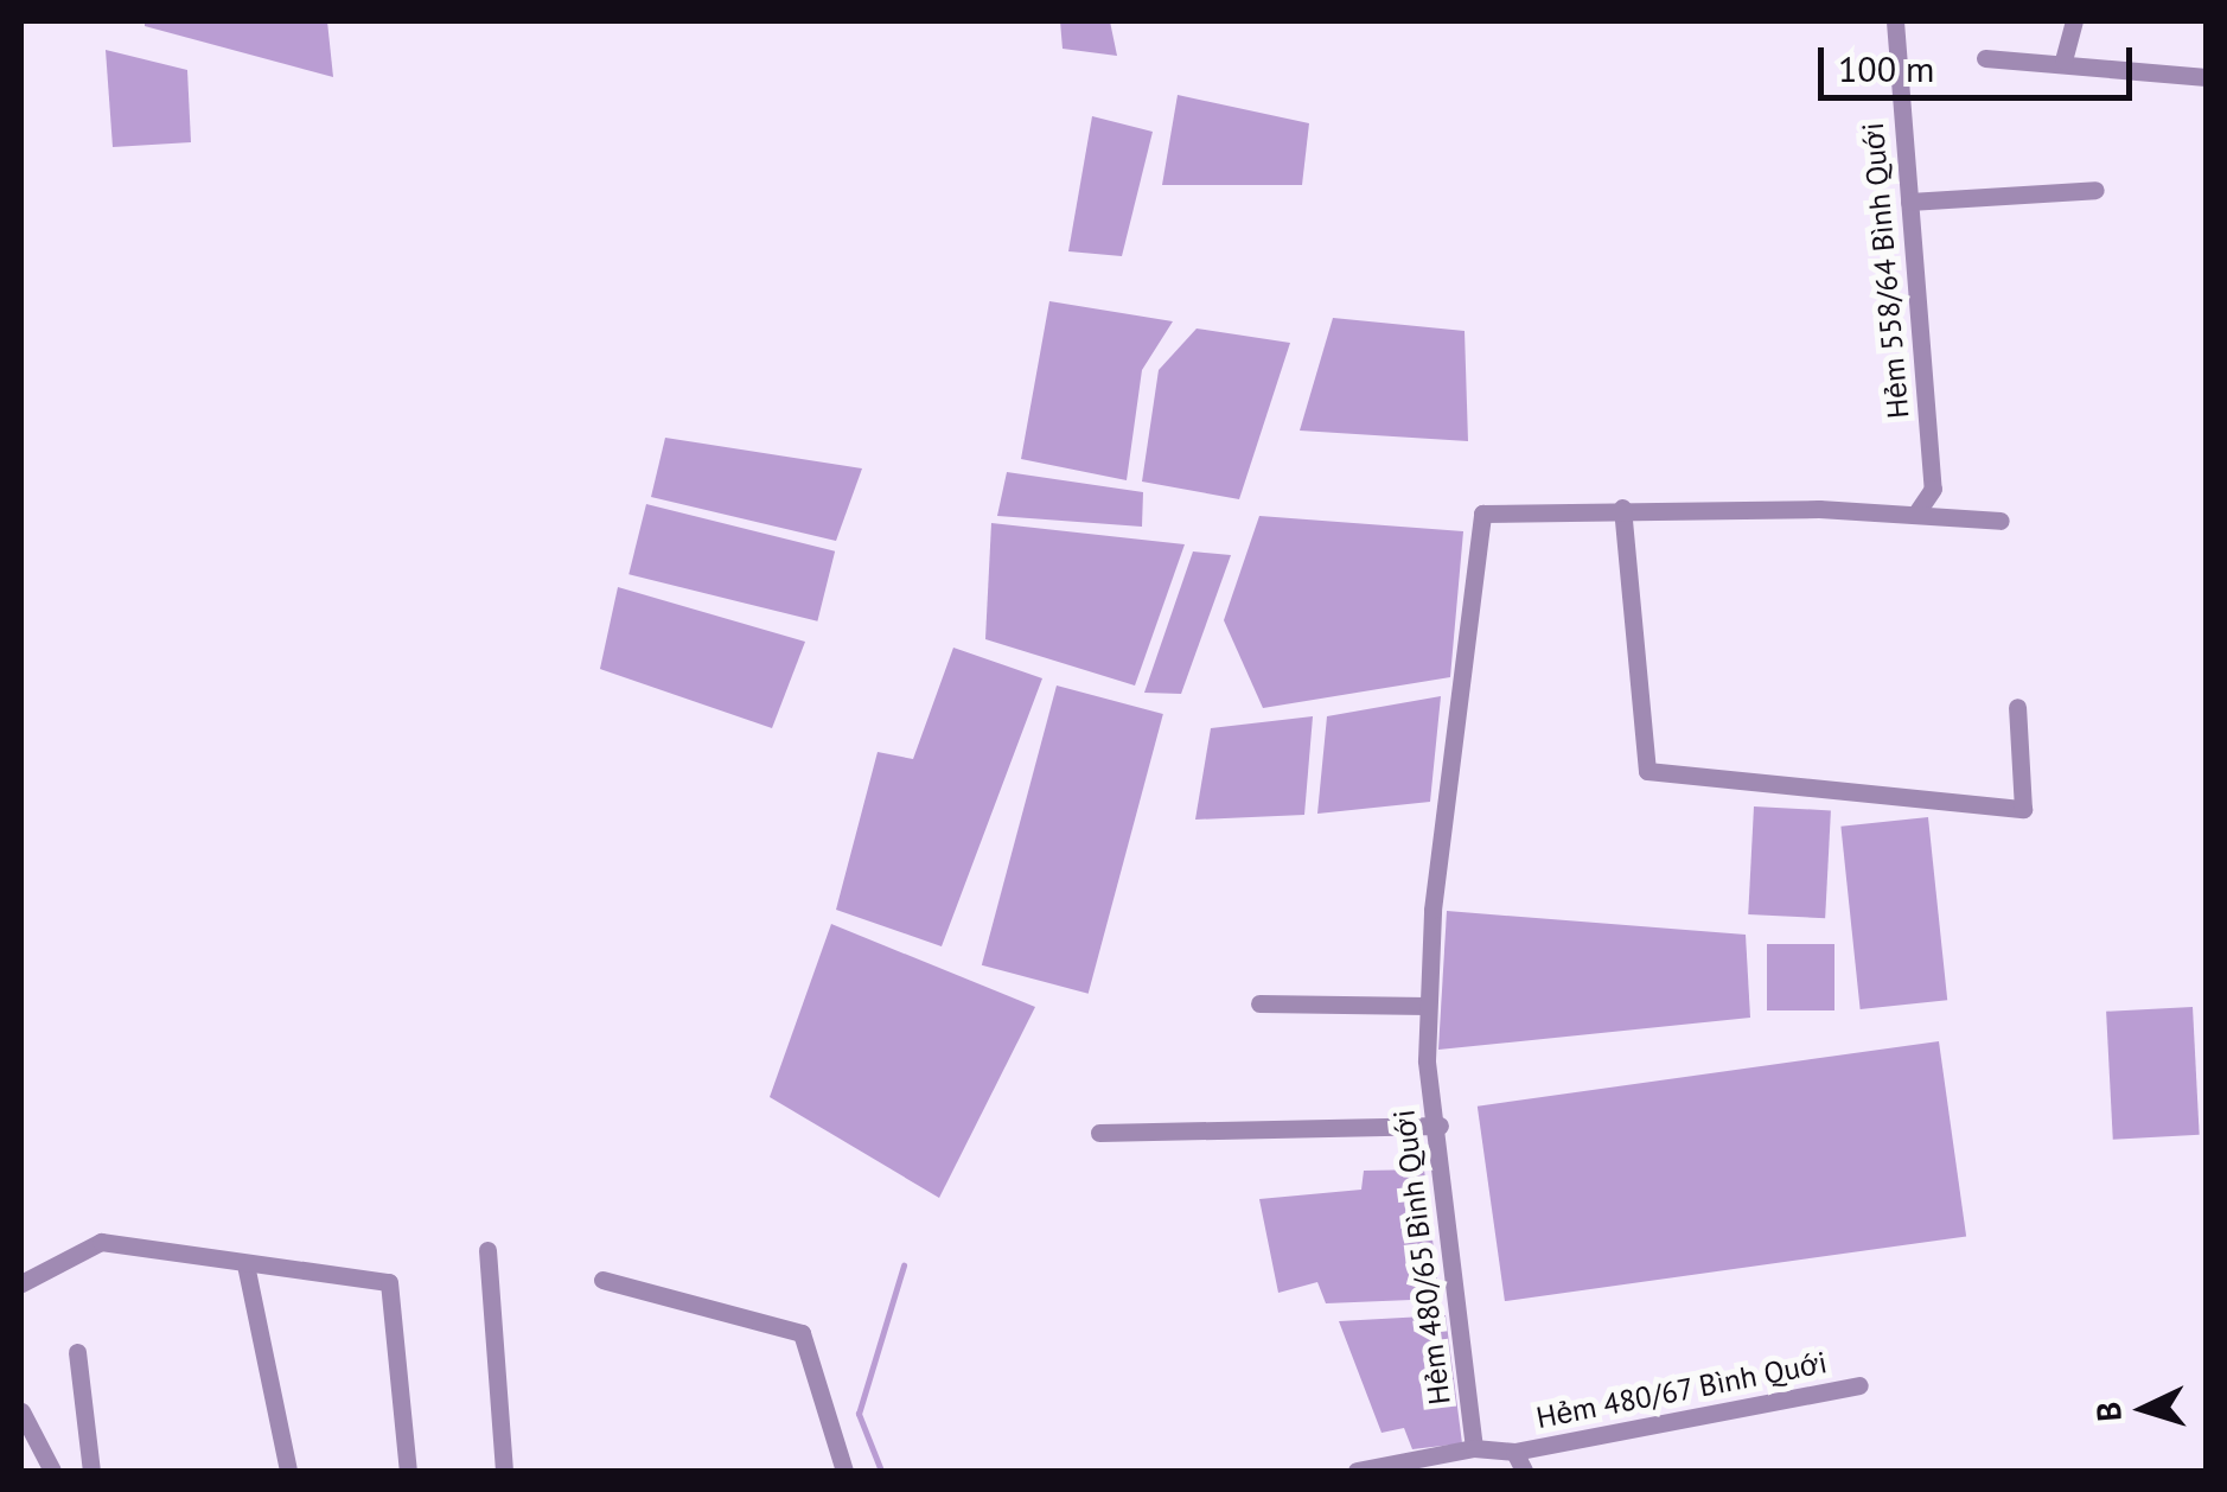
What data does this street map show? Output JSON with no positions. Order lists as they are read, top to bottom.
{
  "streets": {
    "street": ["Hẻm 558/64 Bình Quới", "Hẻm 480/65 Bình Quới", "Hẻm 480/67 Bình Quới"]
  },
  "crossings": [
    ["Hẻm 480/65 Bình Quới", "Hẻm 480/67 Bình Quới"]
  ],
  "scale_bar": "100 m",
  "north": "left"
}
